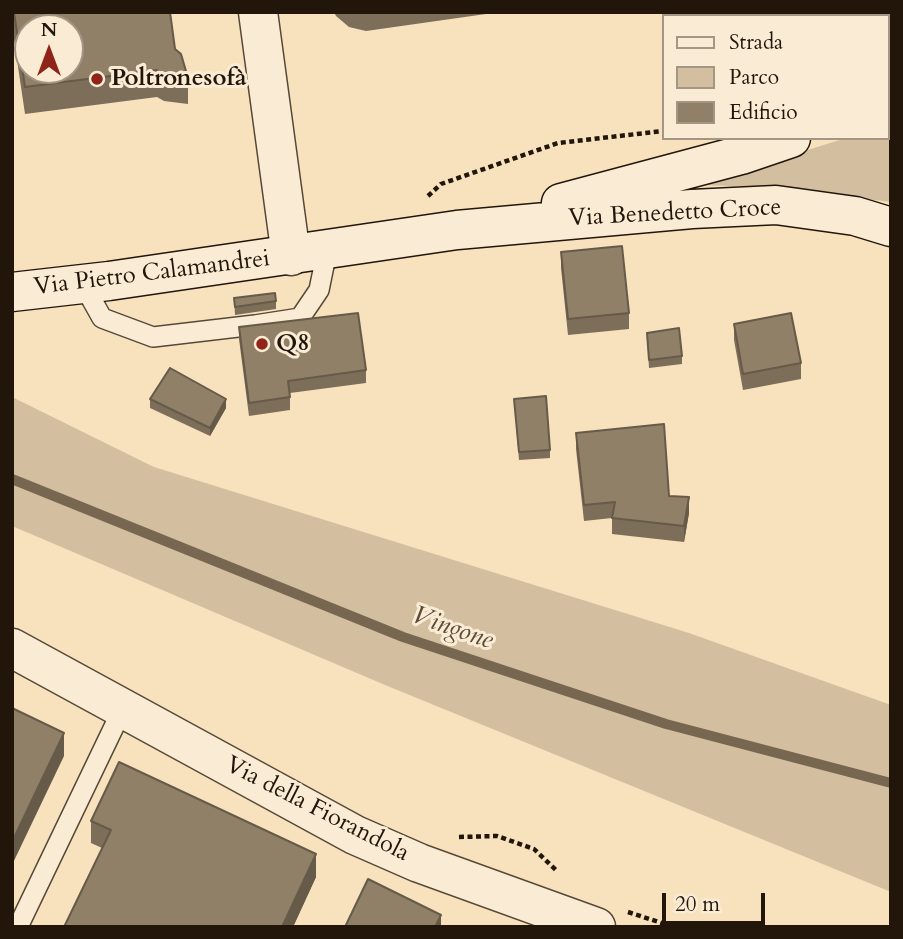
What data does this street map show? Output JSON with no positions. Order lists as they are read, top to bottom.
{
  "streets": {
    "main road": ["Via Benedetto Croce", "Via Pietro Calamandrei", "Via della Fiorandola"]
  },
  "crossings": [
    ["Via Benedetto Croce", "Via Pietro Calamandrei"]
  ],
  "water": ["Vingone"],
  "places": ["Poltronesofà", "Q8"],
  "legend": ["Strada", "Parco", "Edificio"],
  "scale_bar": "20 m",
  "north": "top"
}
